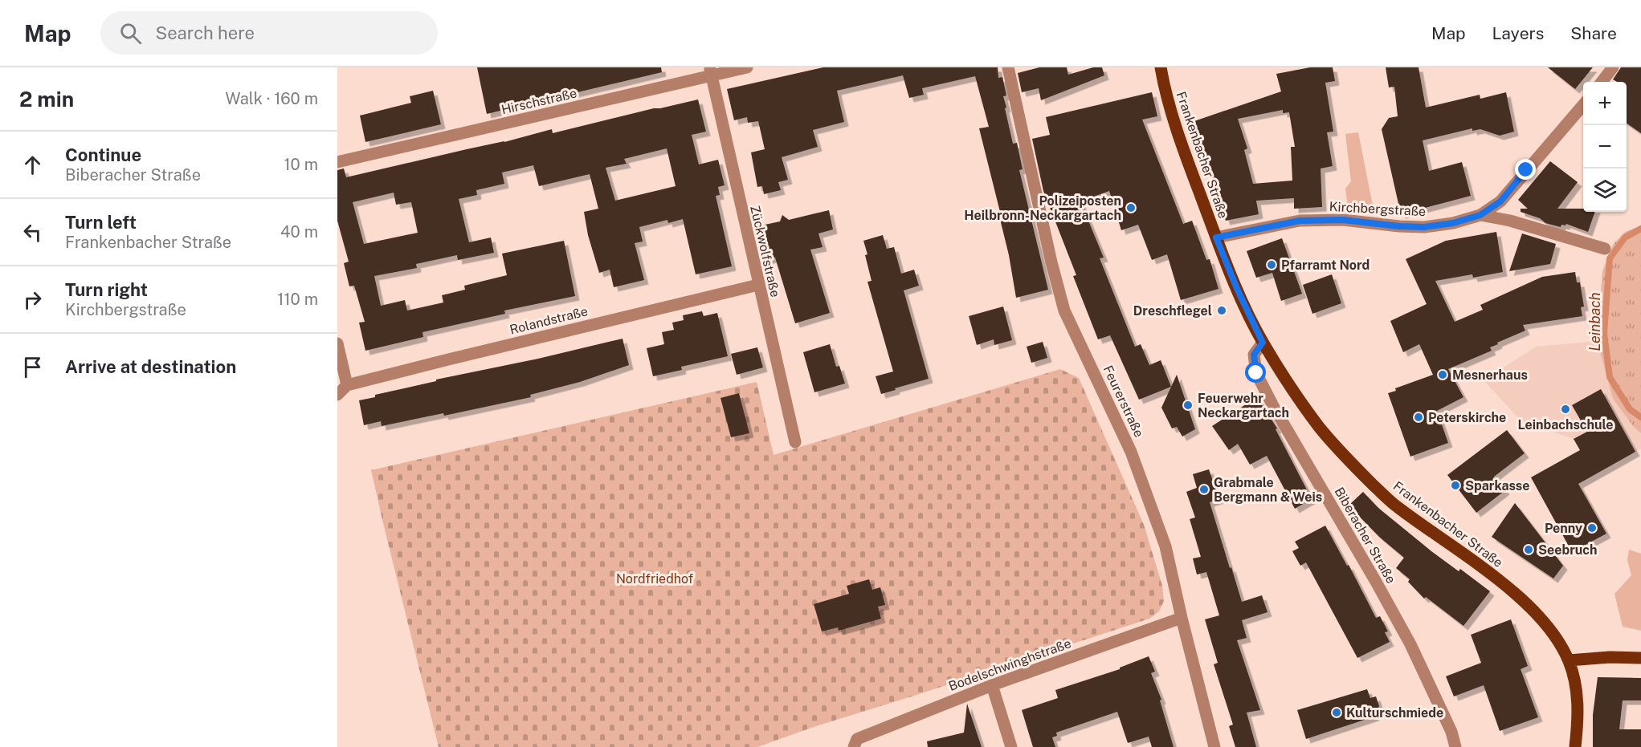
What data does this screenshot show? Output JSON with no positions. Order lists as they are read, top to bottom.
{
  "streets": {
    "main road": ["Frankenbacher Straße"],
    "street": [
      "Hirschstraße",
      "Kirchbergstraße",
      "Zückwolfstraße",
      "Rolandstraße",
      "Feurerstraße",
      "Biberacher Straße",
      "Bodelschwinghstraße"
    ]
  },
  "crossings": [
    ["Hirschstraße", "Zückwolfstraße"],
    ["Frankenbacher Straße", "Kirchbergstraße"],
    ["Frankenbacher Straße", "Biberacher Straße"],
    ["Zückwolfstraße", "Rolandstraße"],
    ["Feurerstraße", "Bodelschwinghstraße"]
  ],
  "water": ["Leinbach"],
  "parks": ["Nordfriedhof"],
  "places": [
    "Polizeiposten Heilbronn-Neckargartach",
    "Pfarramt Nord",
    "Dreschflegel",
    "Mesnerhaus",
    "Feuerwehr Neckargartach",
    "Leinbachschule",
    "Peterskirche",
    "Sparkasse",
    "Grabmale Bergmann & Weis",
    "Penny",
    "Seebruch",
    "Kulturschmiede"
  ],
  "page": {
    "header": "Map",
    "search": "Search here",
    "nav": ["Map", "Layers", "Share"],
    "heading": ["2 min", "Walk · 160 m"],
    "map_buttons": ["+", "−"],
    "list": [
      ["Continue", "Biberacher Straße", "10 m"],
      ["Turn left", "Frankenbacher Straße", "40 m"],
      ["Turn right", "Kirchbergstraße", "110 m"],
      "Arrive at destination"
    ]
  }
}
